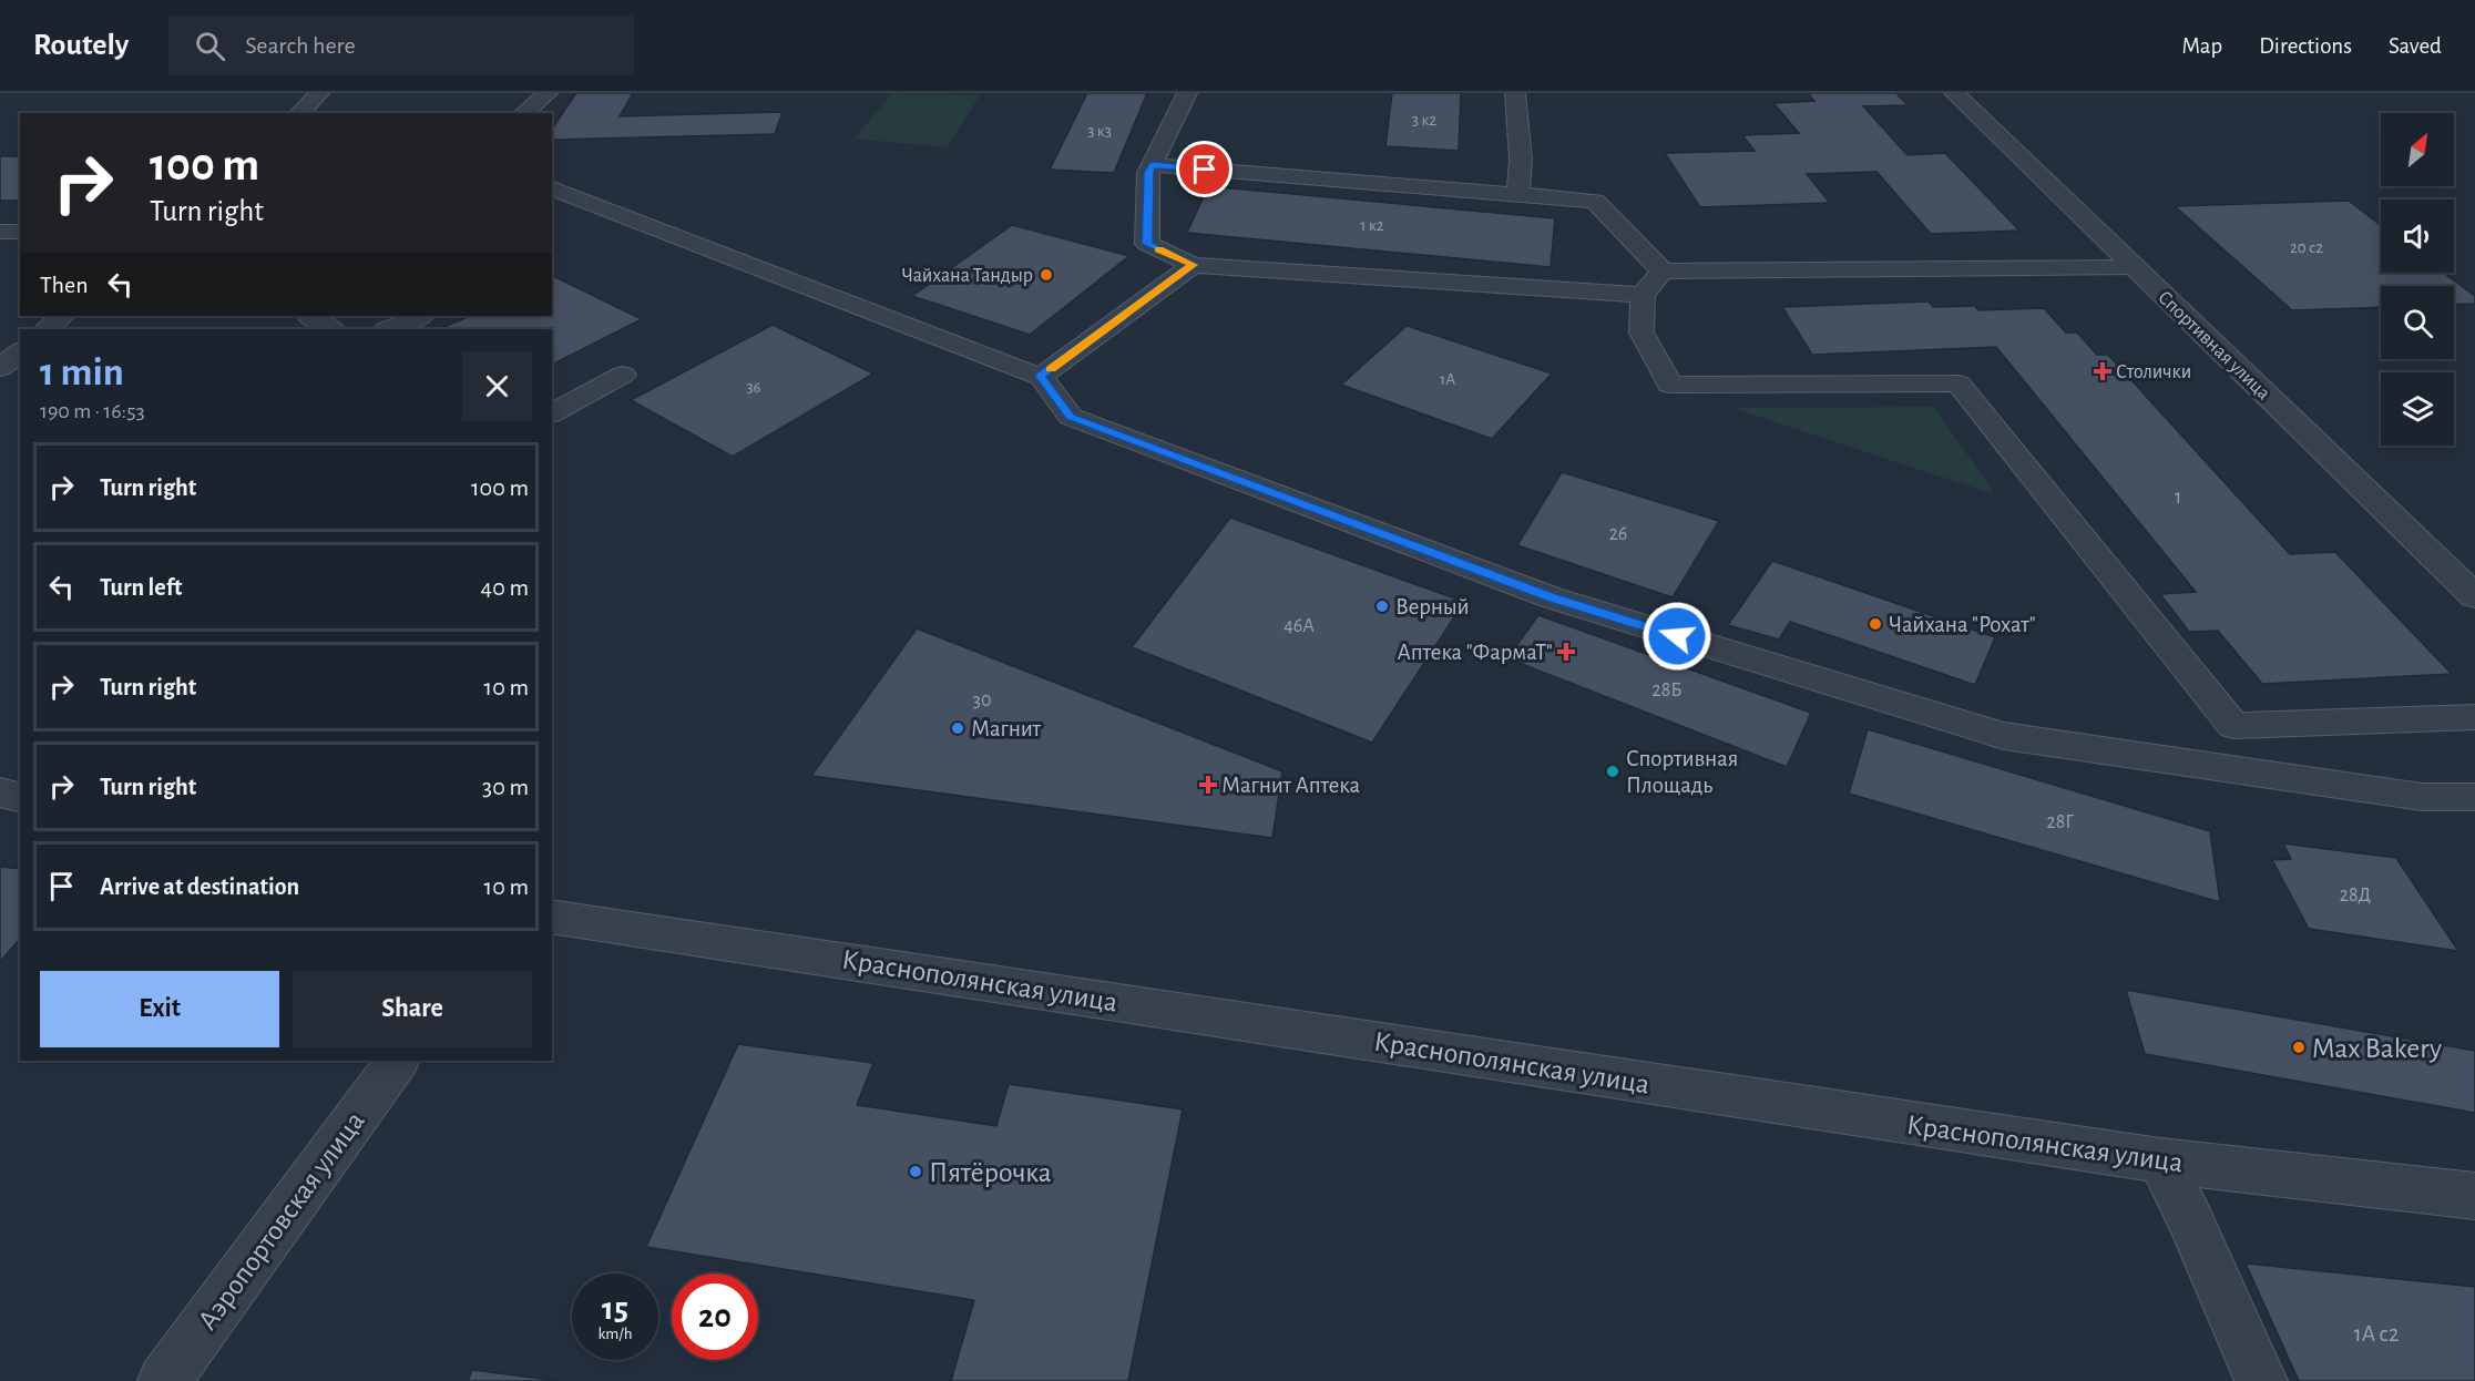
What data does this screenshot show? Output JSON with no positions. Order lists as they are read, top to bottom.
{
  "streets": {
    "street": ["Спортивная улица", "Краснополянская улица", "Аэропортовская улица"]
  },
  "places": {
    "other": [
      "Чайхана Тандыр",
      "Верный",
      "Чайхана \"Рохат\"",
      "Магнит",
      "Спортивная Площадь",
      "Max Bakery",
      "Пятёрочка"
    ],
    "health": ["Столички", "Аптека \"ФармаТ\"", "Магнит Аптека"]
  },
  "house_numbers": [
    "3 к2",
    "3 к3",
    "1 к2",
    "20 с2",
    "1А",
    "36",
    "1",
    "26",
    "46А",
    "28Б",
    "30",
    "28Г",
    "28Д",
    "1А с2"
  ],
  "north": "top right",
  "page": {
    "header": "Routely",
    "search": "Search here",
    "nav": ["Map", "Directions", "Saved"],
    "turn": ["100 m", "Turn right"],
    "then": "Then",
    "heading": ["1 min", "190 m · 16:53"],
    "list": [
      {
        "name": "Turn right",
        "value": "100 m"
      },
      {
        "name": "Turn left",
        "value": "40 m"
      },
      {
        "name": "Turn right",
        "value": "10 m"
      },
      {
        "name": "Turn right",
        "value": "30 m"
      },
      {
        "name": "Arrive at destination",
        "value": "10 m"
      }
    ],
    "buttons": ["Exit", "Share"],
    "speed": "15 km/h",
    "limit": "20"
  }
}
